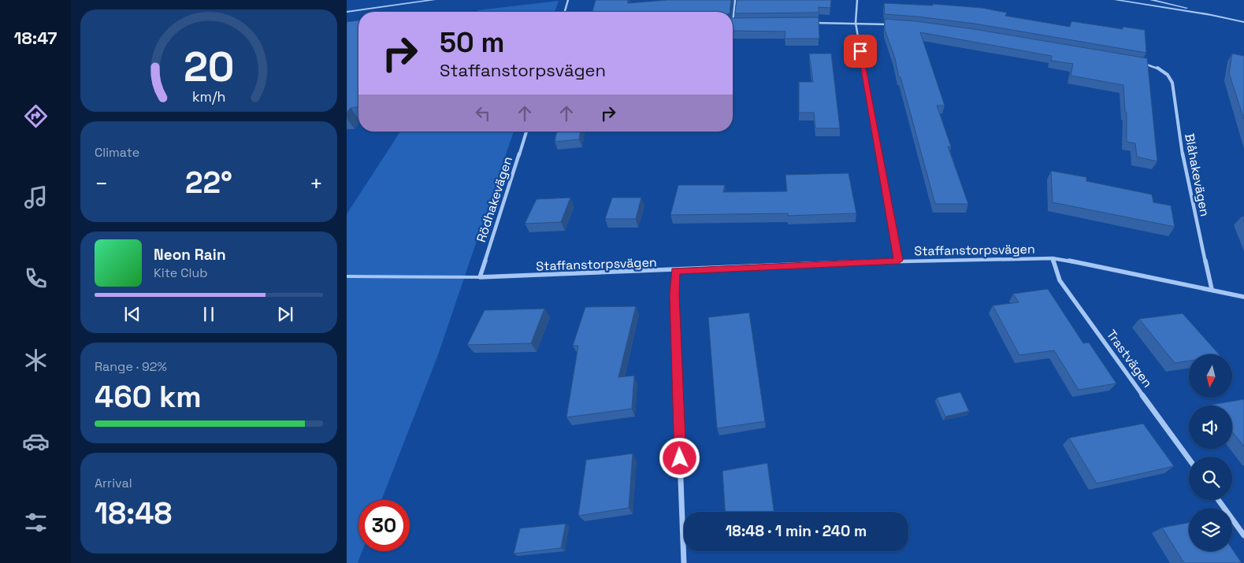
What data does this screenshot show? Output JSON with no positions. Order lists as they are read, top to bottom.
{
  "streets": {
    "street": [
      "Blåhakevägen",
      "Rödhakevägen",
      "Staffanstorpsvägen",
      "Trastvägen"
    ]
  },
  "crossings": [
    ["Blåhakevägen", "Staffanstorpsvägen"],
    ["Rödhakevägen", "Staffanstorpsvägen"],
    ["Staffanstorpsvägen", "Trastvägen"]
  ],
  "north": "bottom",
  "page": {
    "tabs": "18:47",
    "turn": ["50 m", "Staffanstorpsvägen"],
    "tile": [
      "Climate",
      ["Range · 92%", "460 km"],
      ["Arrival", "18:48"]
    ],
    "heat": ["−", "22°", "+"],
    "song": ["Neon Rain", "Kite Club"],
    "limit": "30",
    "trip": "18:48 · 1 min · 240 m",
    "gauge": ["20", "km/h"]
  }
}
